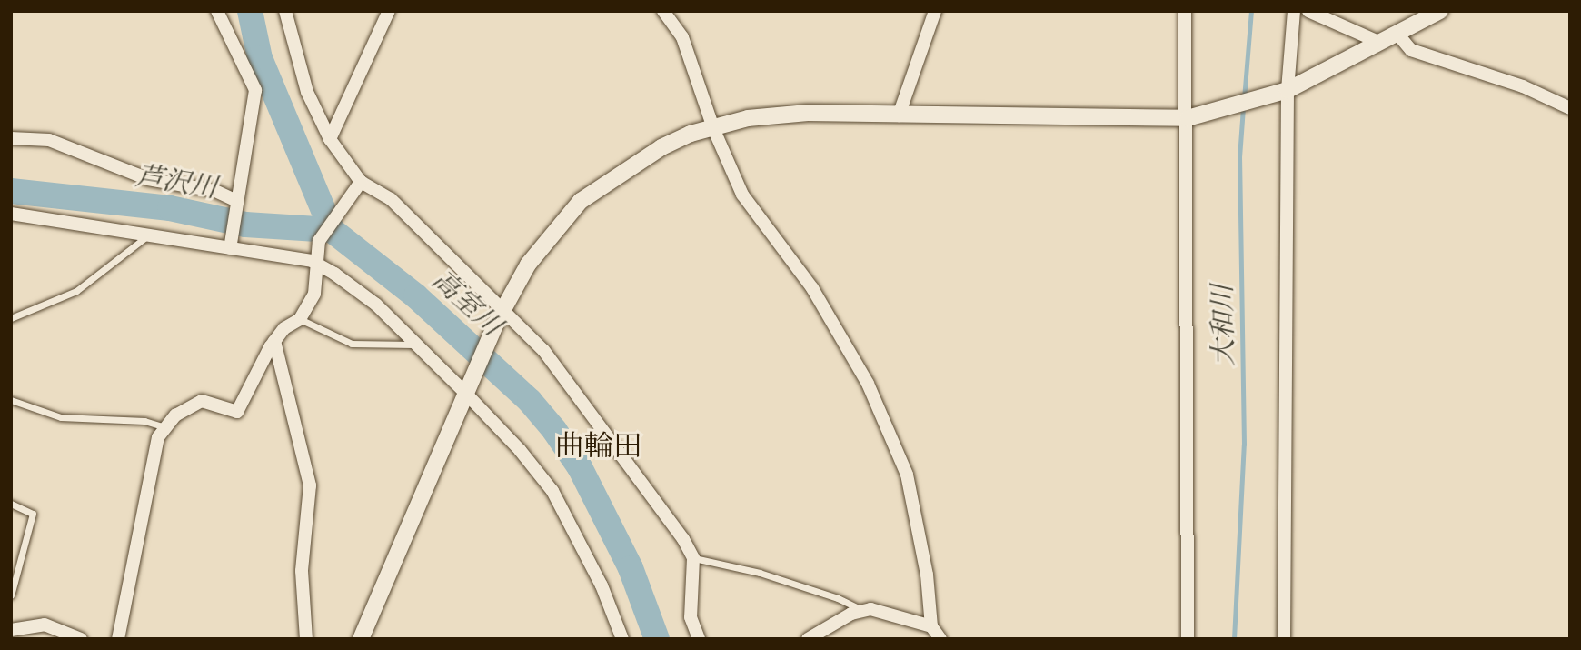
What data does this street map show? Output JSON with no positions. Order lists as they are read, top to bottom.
{
  "districts": ["曲輪田"],
  "water": ["芦沢川", "高室川", "大和川"]
}
